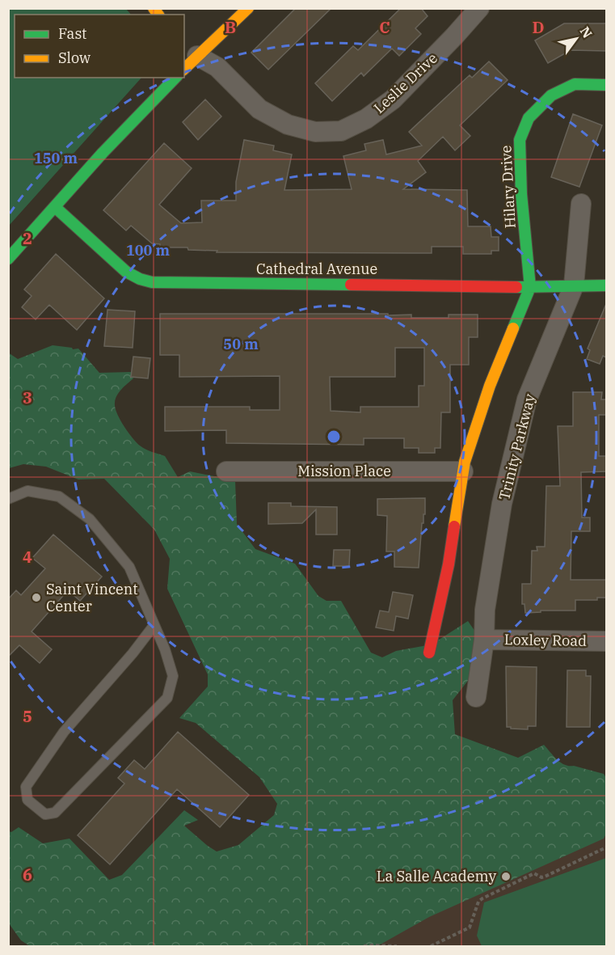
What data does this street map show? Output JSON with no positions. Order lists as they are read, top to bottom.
{
  "streets": {
    "street": [
      "Leslie Drive",
      "Hilary Drive",
      "Cathedral Avenue",
      "Trinity Parkway",
      "Mission Place",
      "Loxley Road"
    ]
  },
  "crossings": [
    ["Hilary Drive", "Cathedral Avenue"],
    ["Cathedral Avenue", "Trinity Parkway"],
    ["Trinity Parkway", "Loxley Road"]
  ],
  "places": ["Saint Vincent Center", "La Salle Academy"],
  "legend": ["Fast", "Slow"],
  "north": "top right",
  "grid": {
    "columns": ["B", "C", "D"],
    "rows": [
      "2",
      "3",
      "4",
      "5",
      "6"
    ]
  },
  "rings": ["150 m", "100 m", "50 m"]
}
